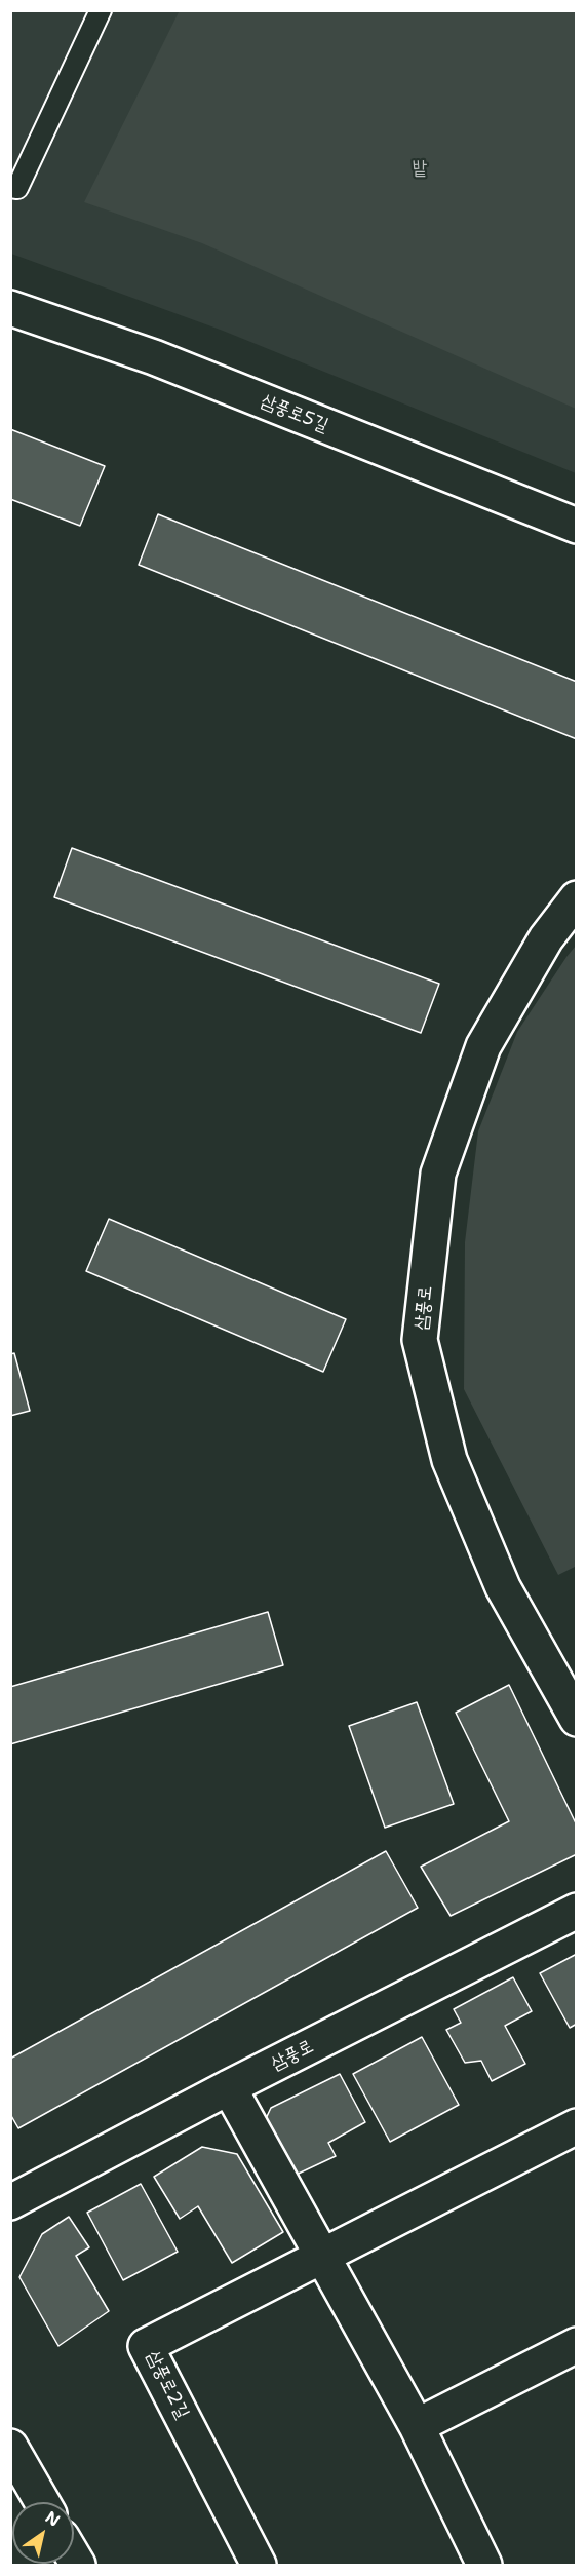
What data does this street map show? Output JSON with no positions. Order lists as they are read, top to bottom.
{
  "streets": {
    "street": ["삼풍로5길", "삼풍로", "삼풍로2길"]
  },
  "parks": ["밭"],
  "north": "top right"
}
